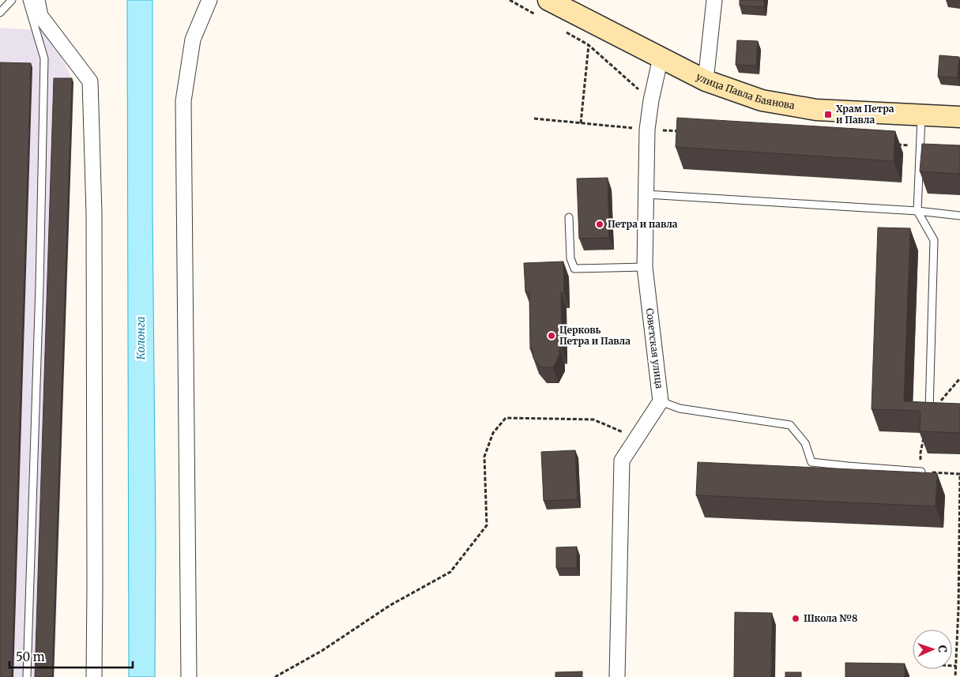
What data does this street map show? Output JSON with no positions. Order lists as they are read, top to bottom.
{
  "streets": {
    "main road": ["улица Павла Баянова"],
    "street": ["Советская улица"]
  },
  "crossings": [
    ["улица Павла Баянова", "Советская улица"]
  ],
  "water": ["Колонга"],
  "places": {
    "transit": ["Храм Петра и Павла"],
    "other": ["Петра и павла", "Церковь Петра и Павла", "Школа №8"]
  },
  "scale_bar": "50 m",
  "north": "right"
}
